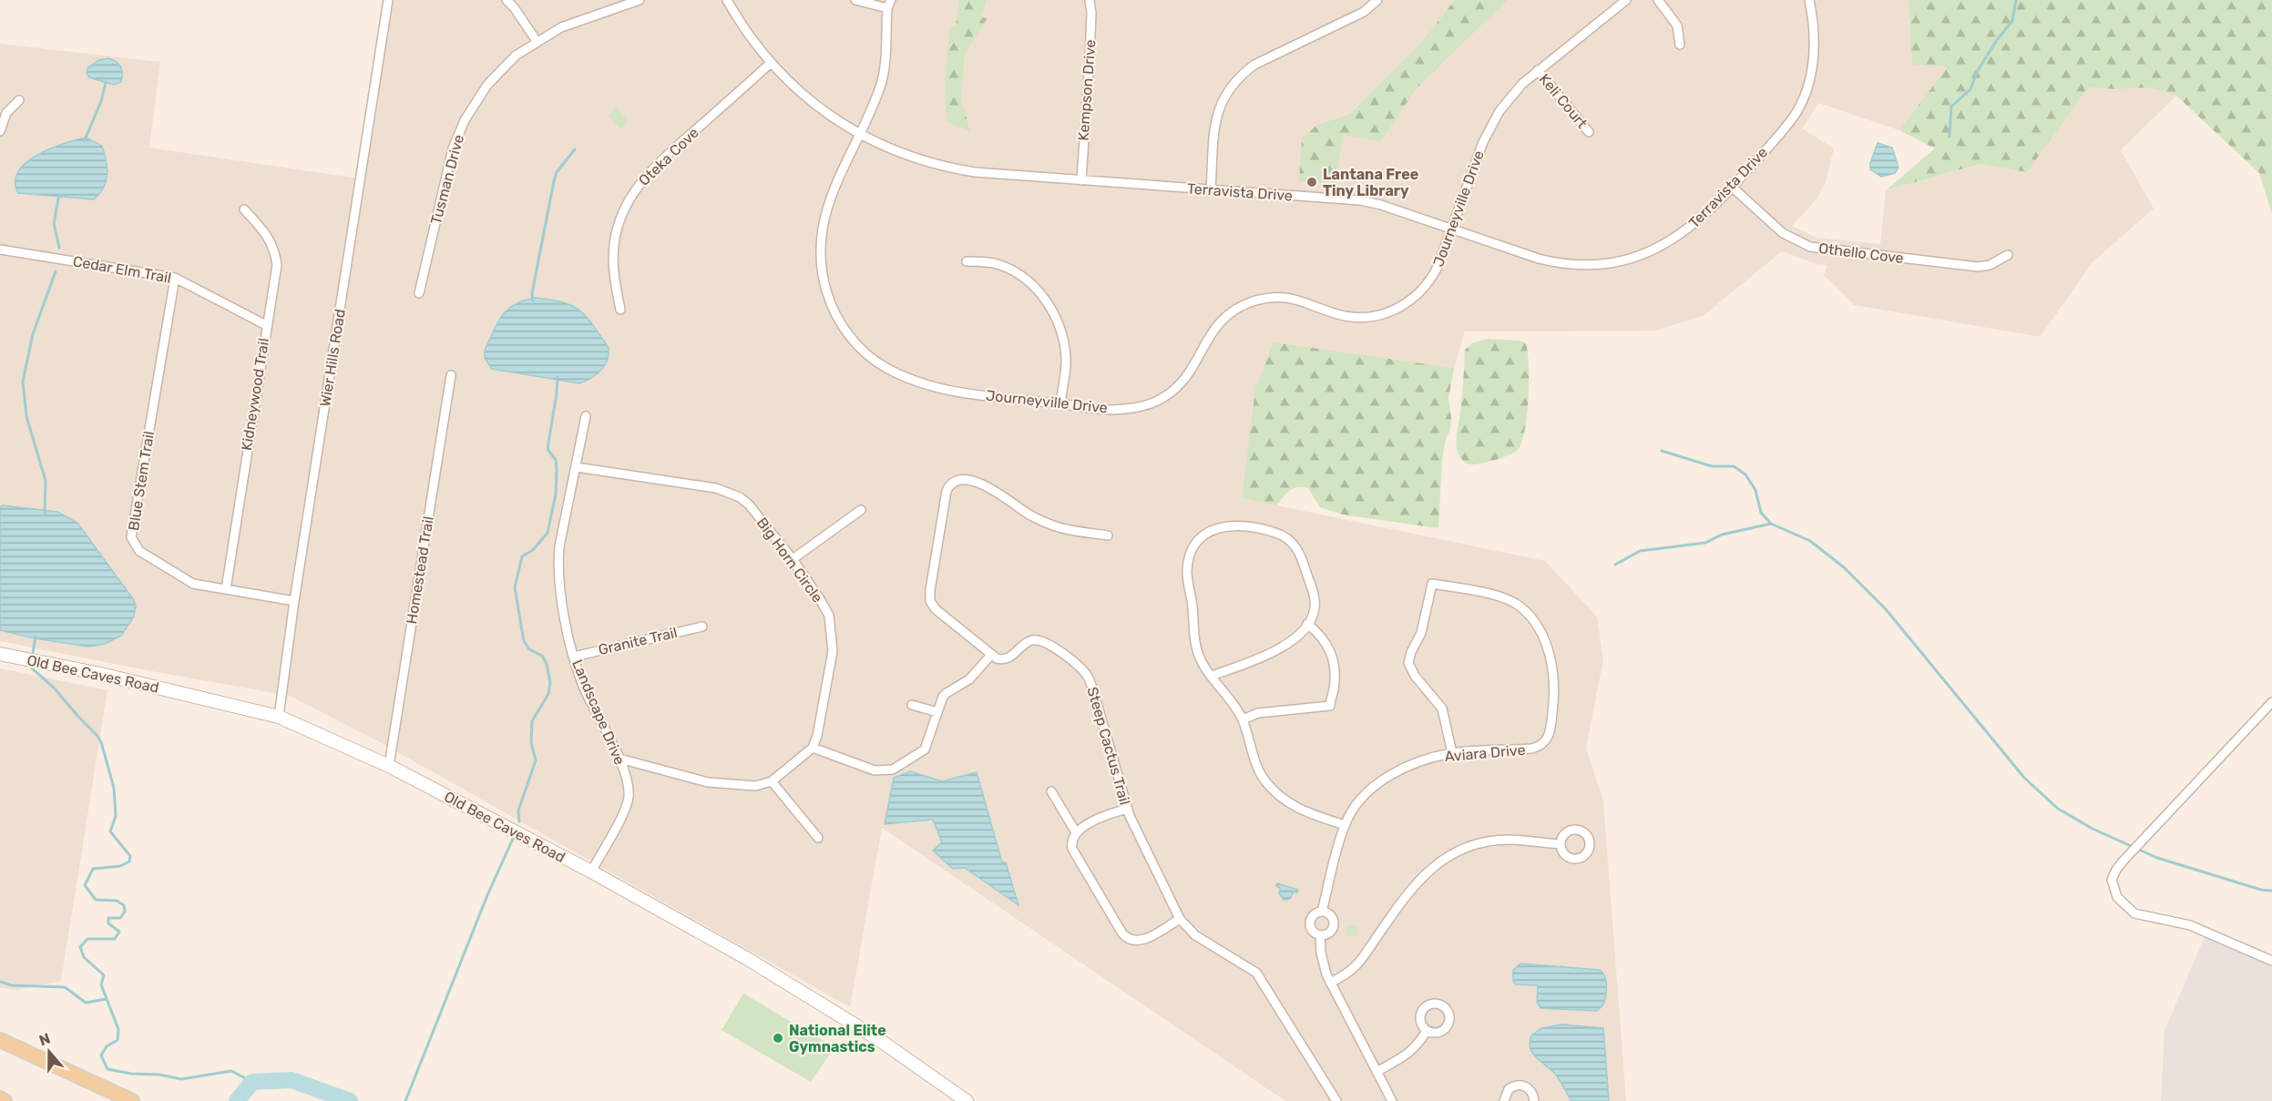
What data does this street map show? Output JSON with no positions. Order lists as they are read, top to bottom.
{
  "streets": {
    "street": [
      "Kempson Drive",
      "Keli Court",
      "Oteka Cove",
      "Tusman Drive",
      "Terravista Drive",
      "Journeyville Drive",
      "Othello Cove",
      "Cedar Elm Trail",
      "Wier Hills Road",
      "Kidneywood Trail",
      "Blue Stem Trail",
      "Big Horn Circle",
      "Homestead Trail",
      "Granite Trail",
      "Old Bee Caves Road",
      "Landscape Drive",
      "Steep Cactus Trail",
      "Aviara Drive"
    ]
  },
  "crossings": [
    ["Kempson Drive", "Terravista Drive"],
    ["Keli Court", "Journeyville Drive"],
    ["Oteka Cove", "Terravista Drive"],
    ["Terravista Drive", "Journeyville Drive"],
    ["Terravista Drive", "Othello Cove"],
    ["Cedar Elm Trail", "Kidneywood Trail"],
    ["Cedar Elm Trail", "Blue Stem Trail"],
    ["Wier Hills Road", "Blue Stem Trail"],
    ["Wier Hills Road", "Old Bee Caves Road"],
    ["Kidneywood Trail", "Blue Stem Trail"],
    ["Big Horn Circle", "Landscape Drive"],
    ["Homestead Trail", "Old Bee Caves Road"],
    ["Granite Trail", "Landscape Drive"],
    ["Old Bee Caves Road", "Landscape Drive"]
  ],
  "places": ["Lantana Free Tiny Library", "National Elite Gymnastics"],
  "north": "top"
}
